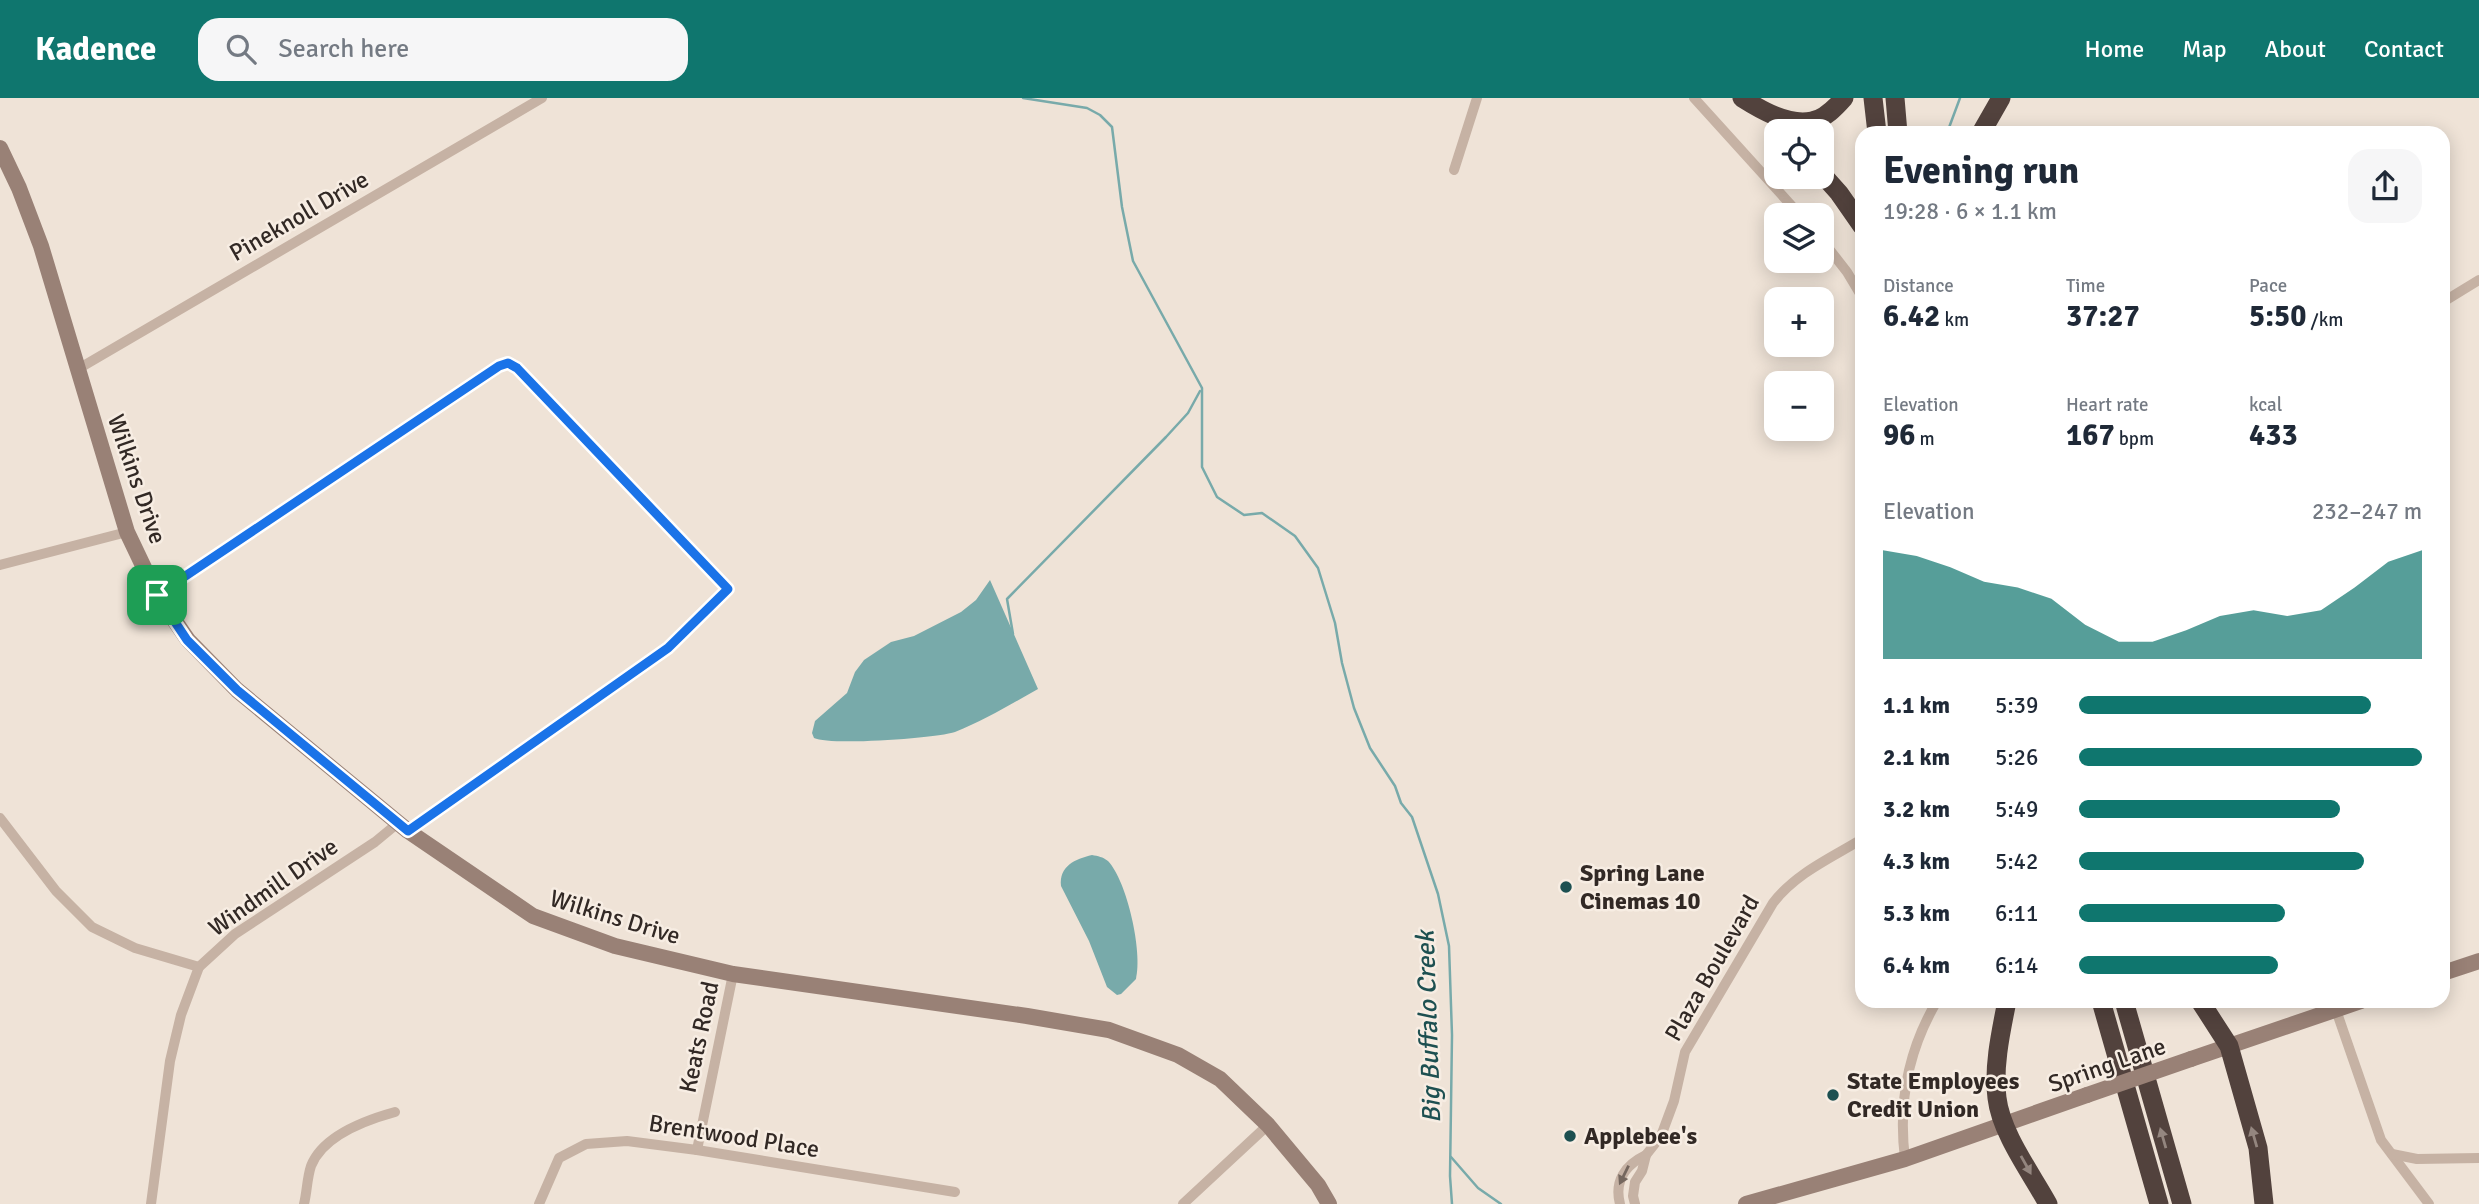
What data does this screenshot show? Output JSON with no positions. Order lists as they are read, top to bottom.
{
  "streets": {
    "street": [
      "Pineknoll Drive",
      "Wilkins Drive",
      "Windmill Drive",
      "Plaza Boulevard",
      "Keats Road",
      "Spring Lane",
      "Brentwood Place"
    ]
  },
  "crossings": [
    ["Pineknoll Drive", "Wilkins Drive"],
    ["Wilkins Drive", "Windmill Drive"],
    ["Wilkins Drive", "Keats Road"],
    ["Keats Road", "Brentwood Place"]
  ],
  "water": ["Big Buffalo Creek"],
  "places": ["Spring Lane Cinemas 10", "State Employees Credit Union", "Applebee's"],
  "page": {
    "header": "Kadence",
    "search": "Search here",
    "nav": [
      "Home",
      "Map",
      "About",
      "Contact"
    ],
    "map_buttons": ["+", "−"],
    "heading": ["Evening run", "19:28 · 6 × 1.1 km"],
    "stats": [
      ["Distance", "6.42 km"],
      ["Time", "37:27"],
      ["Pace", "5:50 /km"],
      ["Elevation", "96 m"],
      ["Heart rate", "167 bpm"],
      ["kcal", "433"]
    ],
    "chart": ["Elevation", "232–247 m"],
    "list": [
      {
        "name": "1.1 km",
        "note": "5:39"
      },
      {
        "name": "2.1 km",
        "note": "5:26"
      },
      {
        "name": "3.2 km",
        "note": "5:49"
      },
      {
        "name": "4.3 km",
        "note": "5:42"
      },
      {
        "name": "5.3 km",
        "note": "6:11"
      },
      {
        "name": "6.4 km",
        "note": "6:14"
      }
    ]
  }
}
